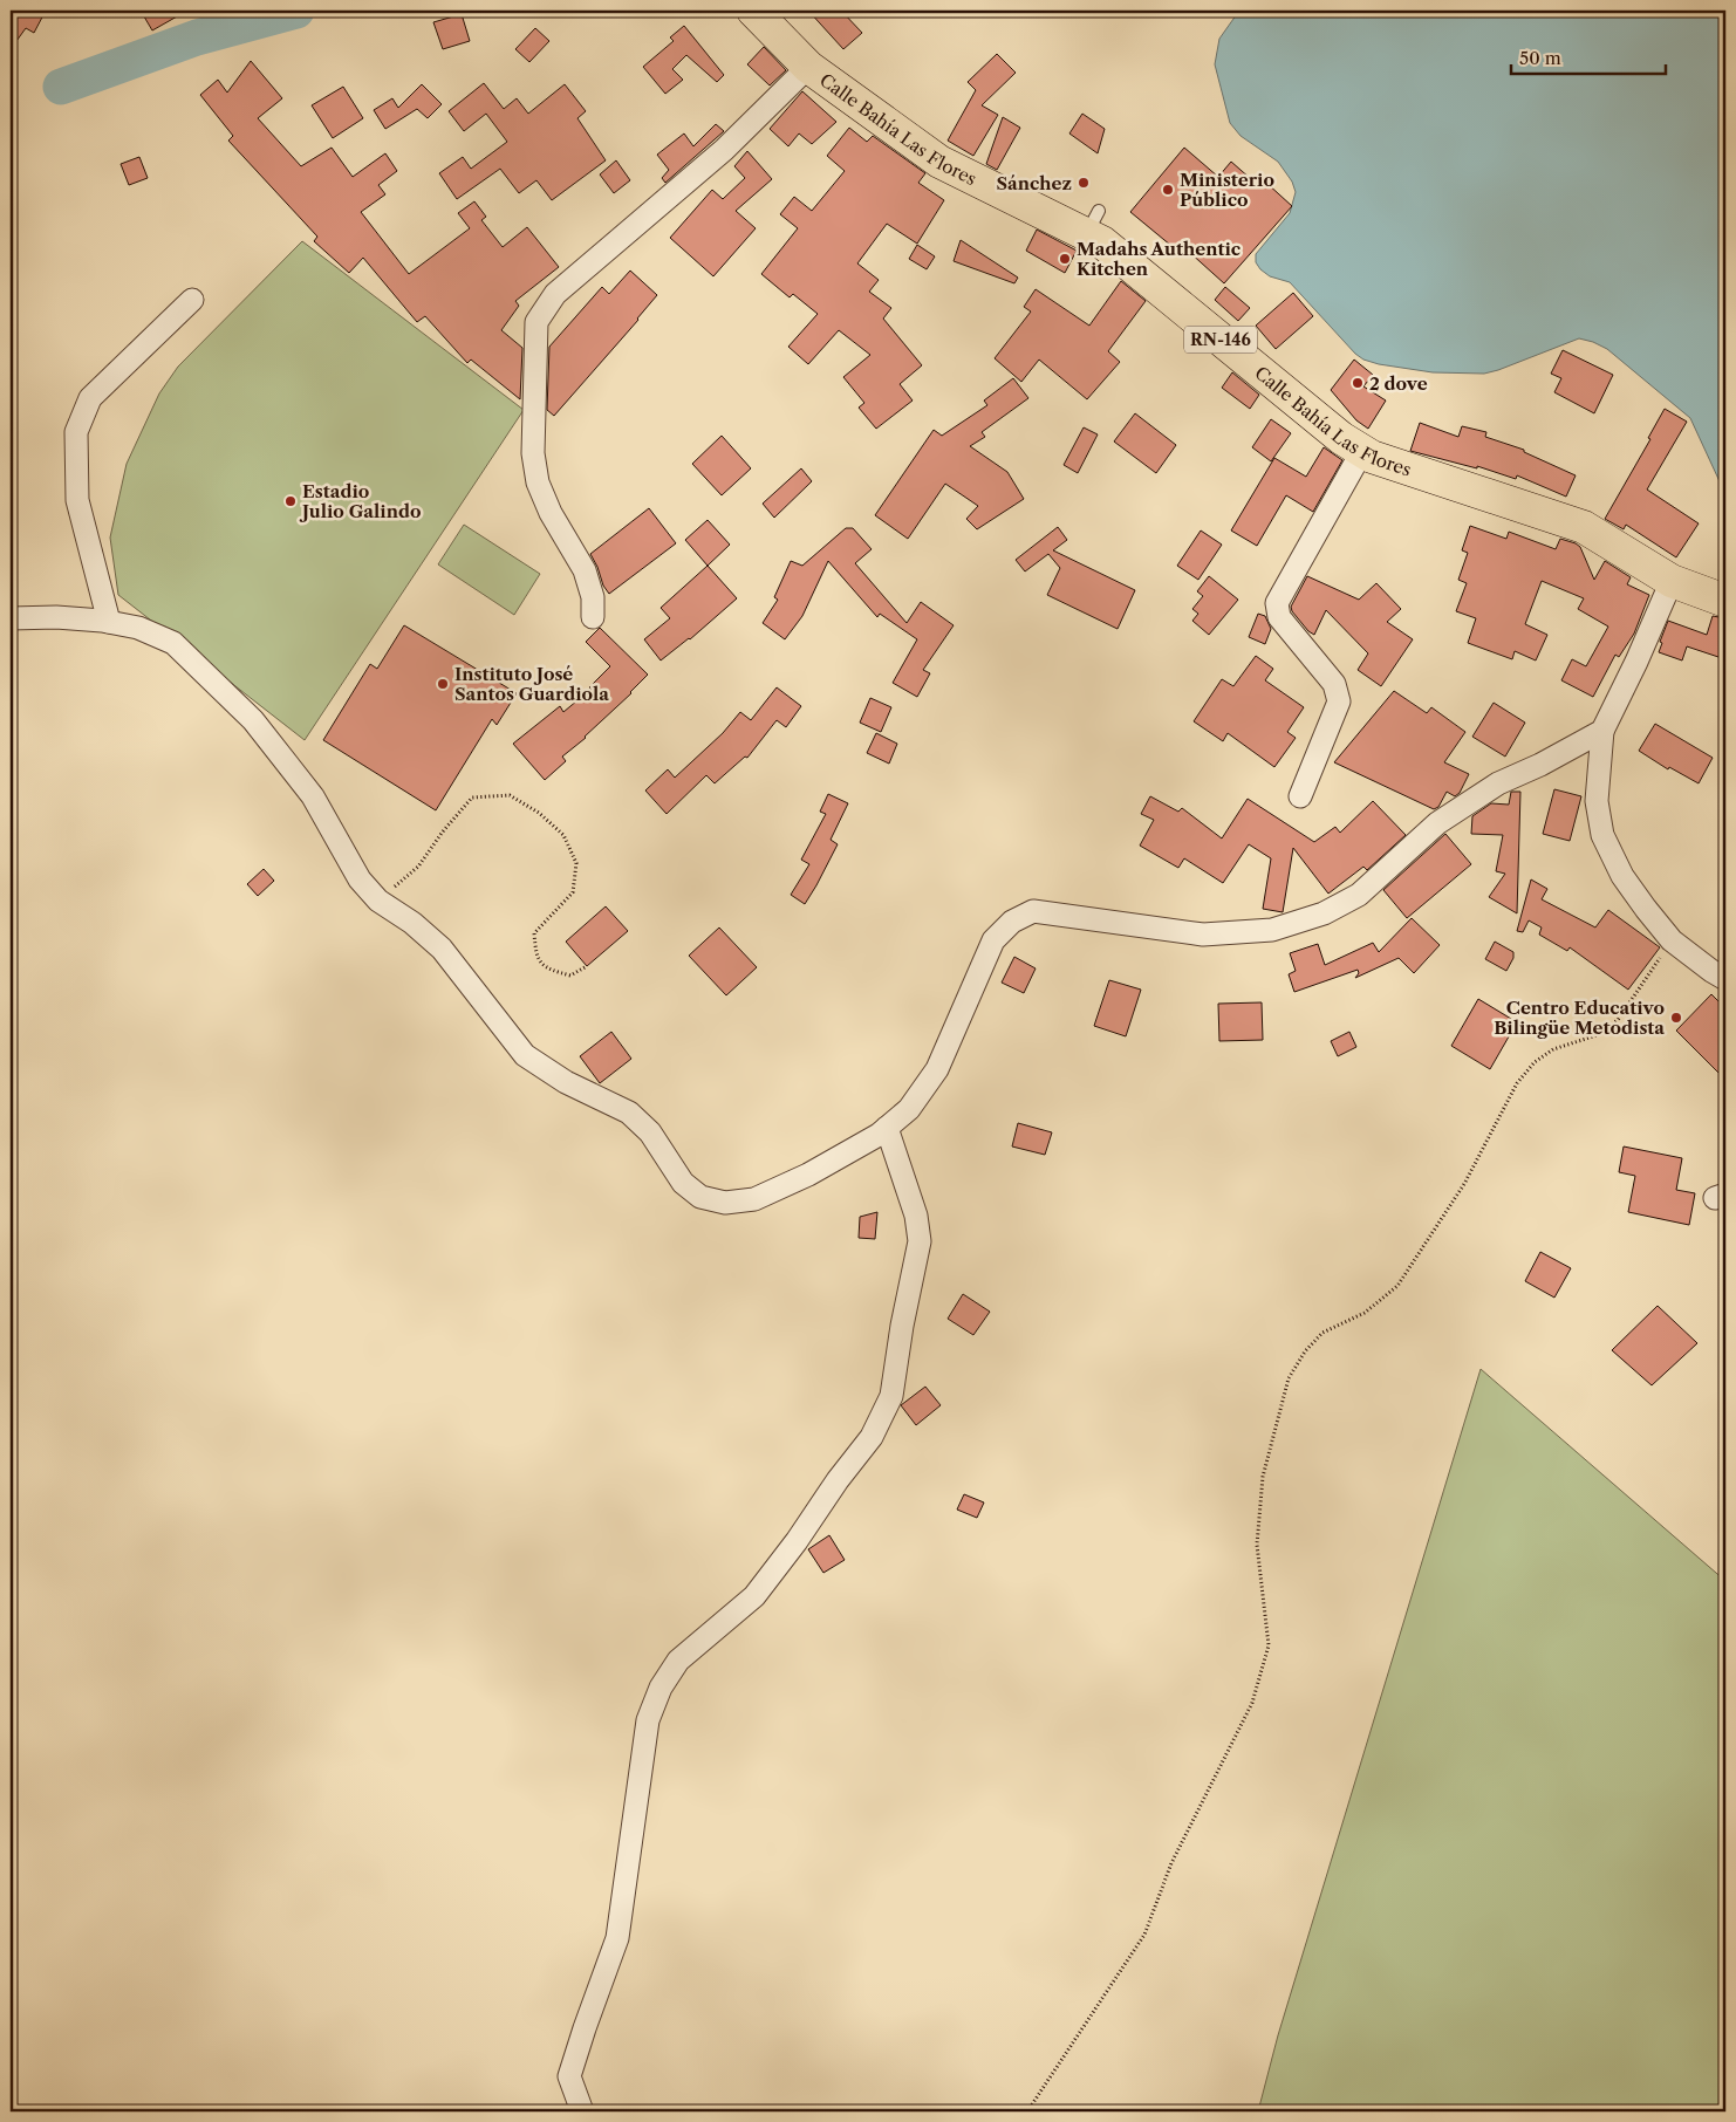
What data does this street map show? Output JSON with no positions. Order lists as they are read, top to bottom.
{
  "streets": {
    "main road": ["Calle Bahía Las Flores", "RN-146"]
  },
  "places": [
    "Sánchez",
    "Ministerio Público",
    "Madahs Authentic Kitchen",
    "2 dove",
    "Estadio Julio Galindo",
    "Instituto José Santos Guardiola",
    "Centro Educativo Bilingüe Metodista"
  ],
  "scale_bar": "50 m"
}
